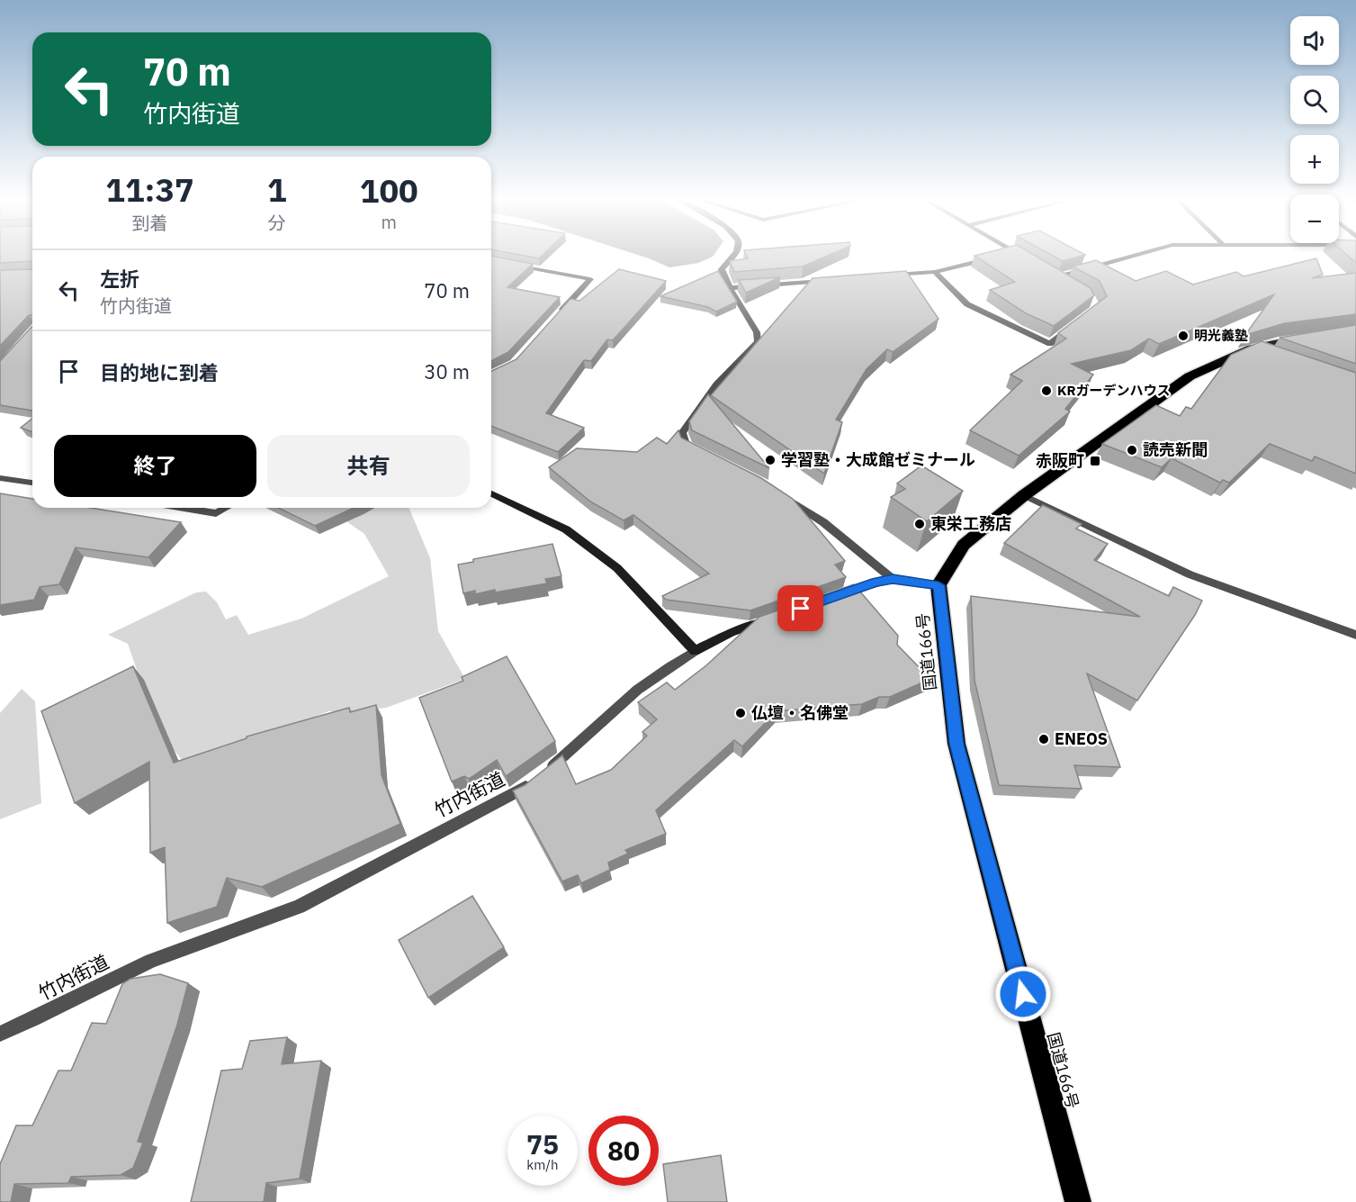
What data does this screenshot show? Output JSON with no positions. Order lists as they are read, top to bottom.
{
  "streets": {
    "highway": ["国道166号"],
    "street": ["竹内街道"]
  },
  "places": {
    "other": [
      "明光義塾",
      "KRガーデンハウス",
      "読売新聞",
      "学習塾・大成館ゼミナール",
      "東栄工務店",
      "仏壇・名佛堂",
      "ENEOS"
    ],
    "transit": ["赤阪町"]
  },
  "page": {
    "map_buttons": ["+", "−"],
    "turn": ["70 m", "竹内街道"],
    "eta": [
      "11:37",
      "到着",
      "1",
      "分",
      "100",
      "m"
    ],
    "list": [
      {
        "name": "左折",
        "note": "竹内街道",
        "value": "70 m"
      },
      {
        "name": "目的地に到着",
        "value": "30 m"
      }
    ],
    "buttons": ["終了", "共有"],
    "speed": "75 km/h",
    "limit": "80"
  }
}
